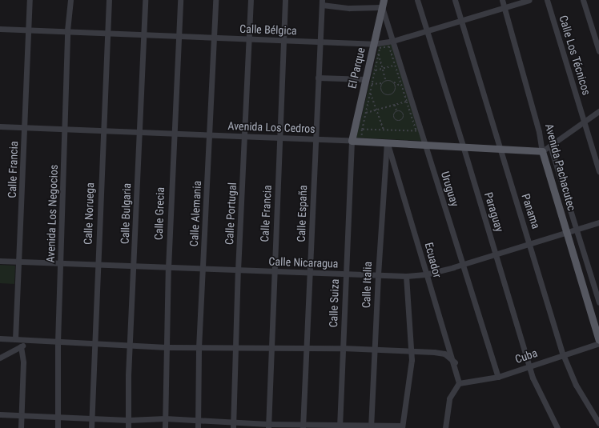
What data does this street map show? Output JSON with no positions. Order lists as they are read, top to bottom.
{
  "streets": {
    "main road": ["El Parque", "Avenida Los Cedros", "Avenida Pachacutec"],
    "street": [
      "Calle Bélgica",
      "Calle Los Técnicos",
      "Calle Francia",
      "Uruguay",
      "Panama",
      "Paraguay",
      "Avenida Los Negocios",
      "Calle Noruega",
      "Calle Bulgaria",
      "Calle Grecia",
      "Calle Alemania",
      "Calle Portugal",
      "Calle España",
      "Ecuador",
      "Calle Nicaragua",
      "Calle Italia",
      "Calle Suiza",
      "Cuba"
    ]
  },
  "crossings": [
    ["Calle Bélgica", "El Parque"],
    ["Calle Bélgica", "Avenida Pachacutec"],
    ["Calle Bélgica", "Calle Francia"],
    ["Calle Bélgica", "Uruguay"],
    ["Calle Bélgica", "Panama"],
    ["Calle Bélgica", "Paraguay"],
    ["Calle Bélgica", "Avenida Los Negocios"],
    ["Calle Bélgica", "Calle Noruega"],
    ["Calle Bélgica", "Calle Bulgaria"],
    ["Calle Bélgica", "Calle Grecia"],
    ["Calle Bélgica", "Calle Alemania"],
    ["Calle Bélgica", "Calle Portugal"],
    ["Calle Bélgica", "Calle España"],
    ["El Parque", "Avenida Los Cedros"],
    ["El Parque", "Uruguay"],
    ["El Parque", "Calle Suiza"],
    ["Avenida Los Cedros", "Avenida Pachacutec"],
    ["Avenida Los Cedros", "Calle Francia"],
    ["Avenida Los Cedros", "Uruguay"],
    ["Avenida Los Cedros", "Panama"],
    ["Avenida Los Cedros", "Paraguay"],
    ["Avenida Los Cedros", "Avenida Los Negocios"],
    ["Avenida Los Cedros", "Calle Noruega"],
    ["Avenida Los Cedros", "Calle Bulgaria"],
    ["Avenida Los Cedros", "Calle Grecia"],
    ["Avenida Los Cedros", "Calle Alemania"],
    ["Avenida Los Cedros", "Calle Portugal"],
    ["Avenida Los Cedros", "Calle España"],
    ["Avenida Los Cedros", "Ecuador"],
    ["Avenida Los Cedros", "Calle Italia"],
    ["Avenida Los Cedros", "Calle Suiza"],
    ["Avenida Pachacutec", "Calle Nicaragua"],
    ["Calle Francia", "Calle Nicaragua"],
    ["Uruguay", "Calle Nicaragua"],
    ["Uruguay", "Cuba"],
    ["Panama", "Calle Nicaragua"],
    ["Panama", "Cuba"],
    ["Paraguay", "Calle Nicaragua"],
    ["Paraguay", "Cuba"],
    ["Avenida Los Negocios", "Calle Nicaragua"],
    ["Calle Noruega", "Calle Nicaragua"],
    ["Calle Bulgaria", "Calle Nicaragua"],
    ["Calle Grecia", "Calle Nicaragua"],
    ["Calle Alemania", "Calle Nicaragua"],
    ["Calle Portugal", "Calle Nicaragua"],
    ["Calle España", "Calle Nicaragua"],
    ["Ecuador", "Calle Nicaragua"],
    ["Ecuador", "Calle Italia"],
    ["Ecuador", "Cuba"],
    ["Calle Nicaragua", "Calle Italia"],
    ["Calle Nicaragua", "Calle Suiza"]
  ]
}
